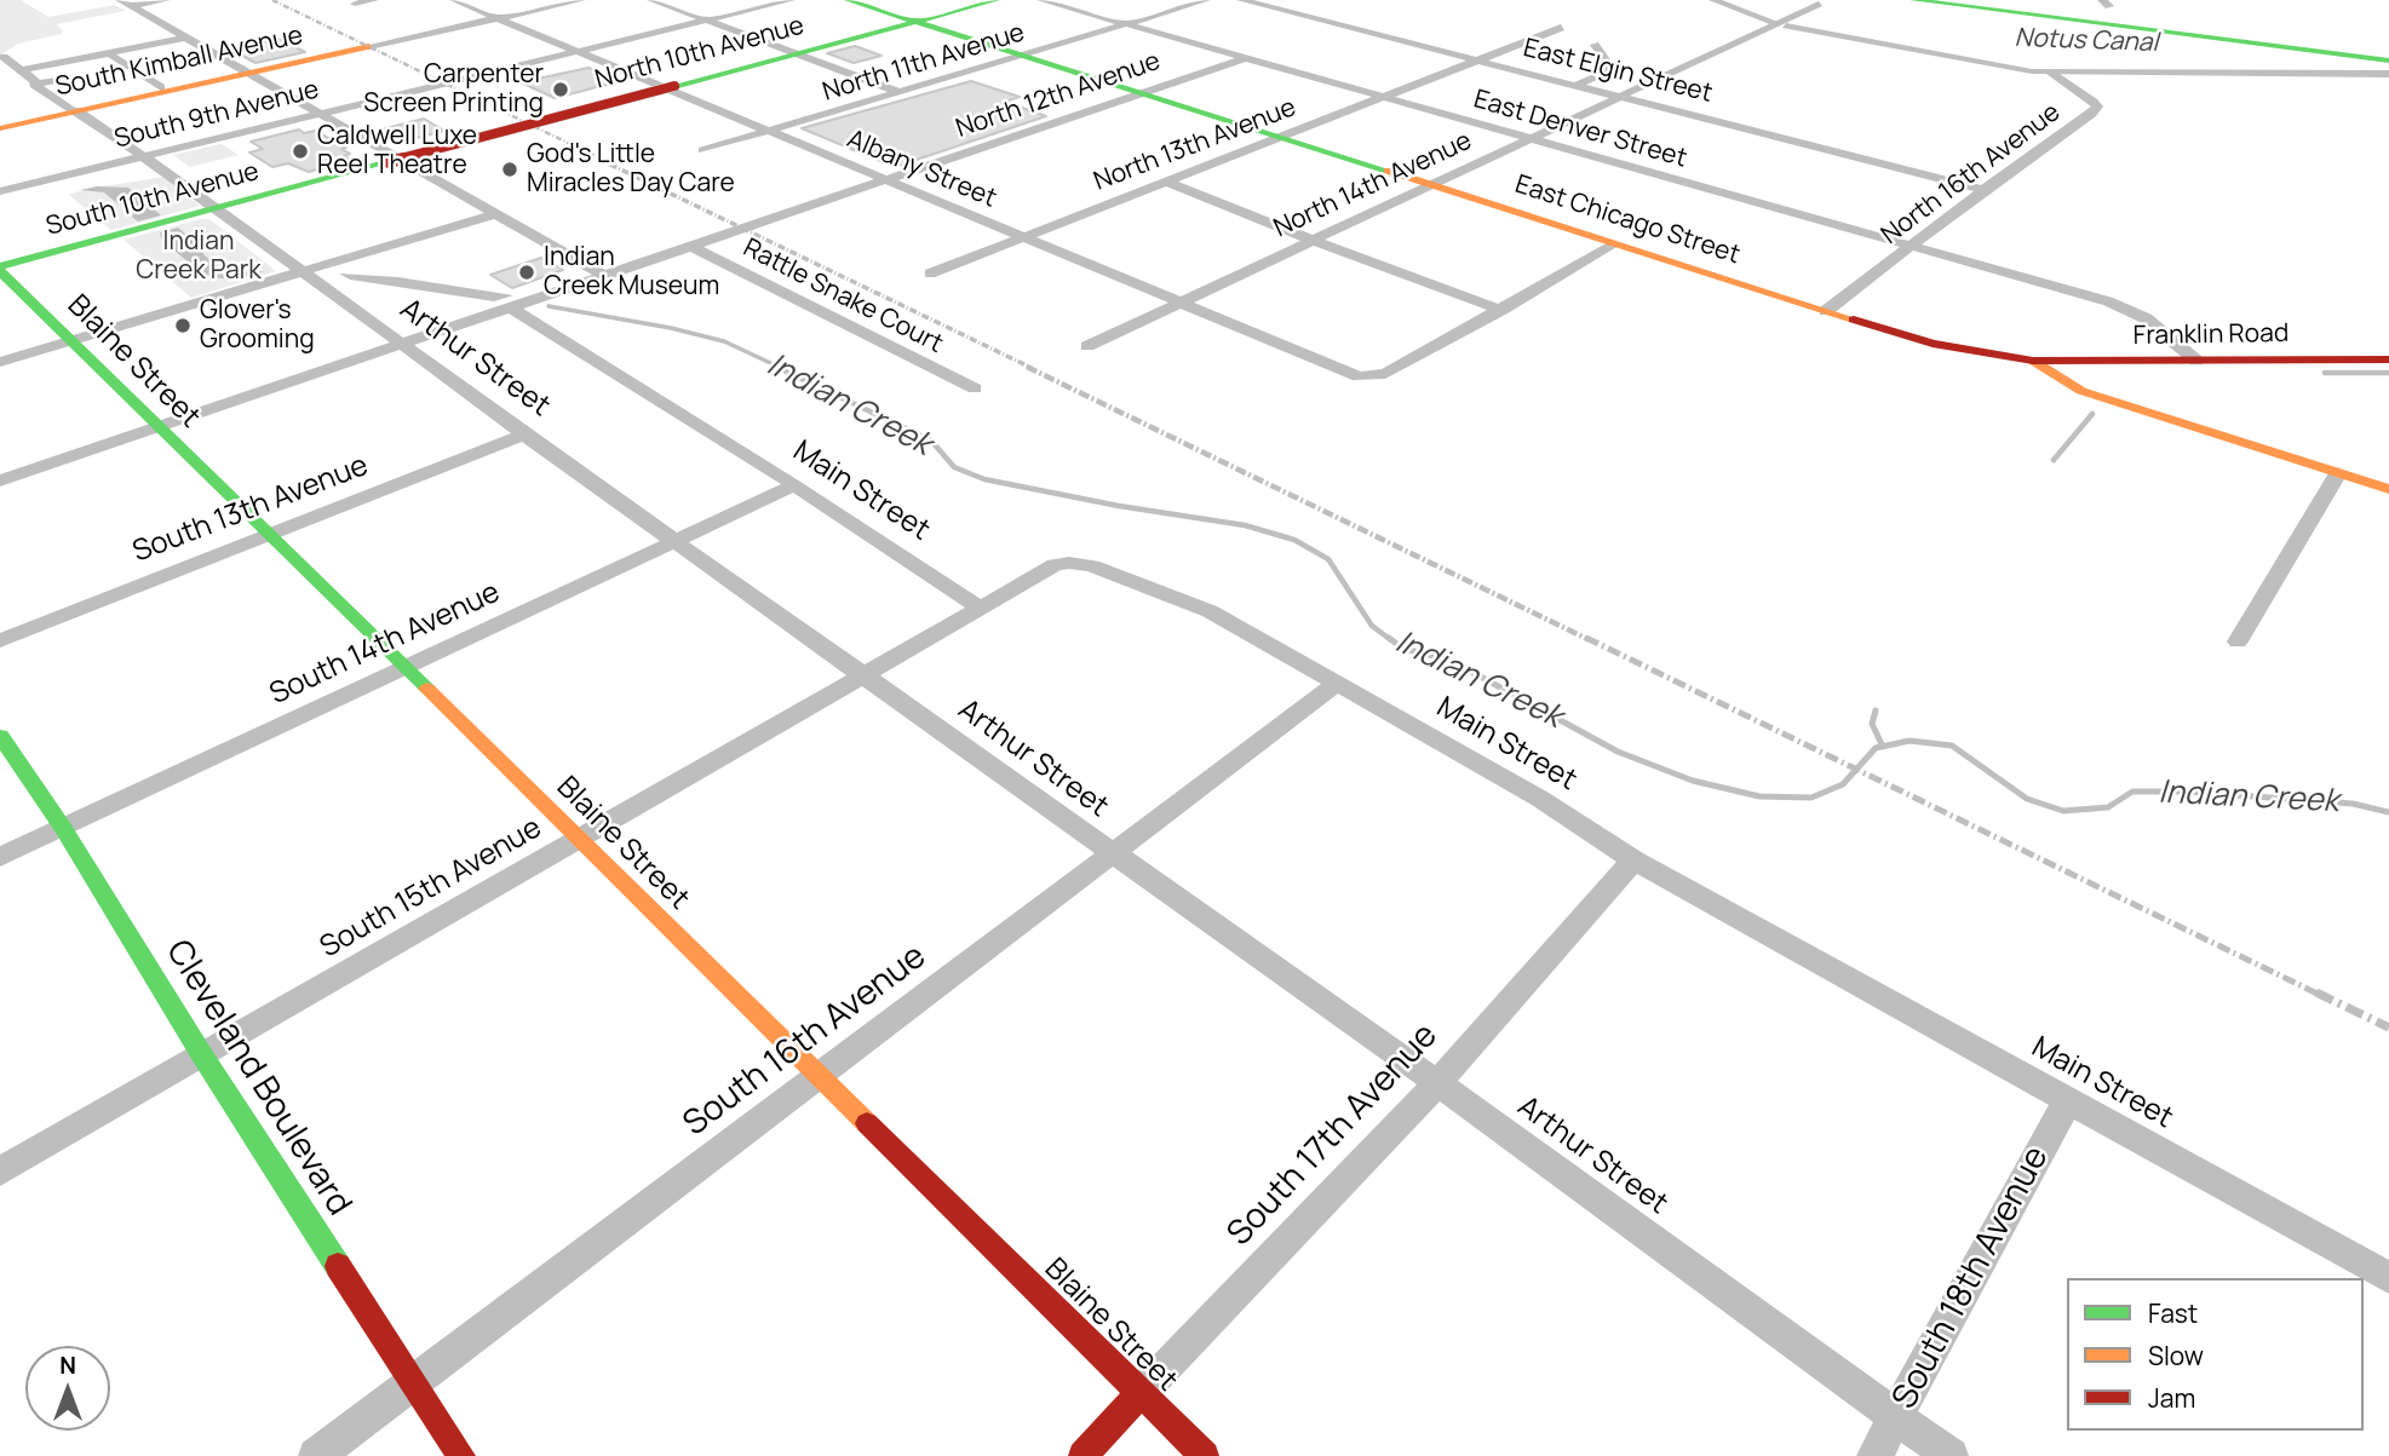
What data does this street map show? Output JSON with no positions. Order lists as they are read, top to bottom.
{
  "streets": {
    "main road": [
      "North 10th Avenue",
      "South Kimball Avenue",
      "South 10th Avenue",
      "East Chicago Street",
      "Franklin Road",
      "Blaine Street",
      "Cleveland Boulevard",
      "South 17th Avenue"
    ],
    "street": [
      "North 11th Avenue",
      "East Elgin Street",
      "North 12th Avenue",
      "South 9th Avenue",
      "East Denver Street",
      "North 13th Avenue",
      "Albany Street",
      "North 16th Avenue",
      "North 14th Avenue",
      "Rattle Snake Court",
      "Arthur Street",
      "Main Street",
      "South 13th Avenue",
      "South 14th Avenue",
      "South 15th Avenue",
      "South 16th Avenue",
      "South 18th Avenue"
    ]
  },
  "crossings": [
    ["North 10th Avenue", "South 10th Avenue"],
    ["North 10th Avenue", "East Chicago Street"],
    ["South Kimball Avenue", "Arthur Street"],
    ["North 11th Avenue", "East Denver Street"],
    ["North 11th Avenue", "Albany Street"],
    ["North 11th Avenue", "East Chicago Street"],
    ["East Elgin Street", "North 13th Avenue"],
    ["East Elgin Street", "North 16th Avenue"],
    ["East Elgin Street", "North 14th Avenue"],
    ["North 12th Avenue", "East Denver Street"],
    ["North 12th Avenue", "Albany Street"],
    ["North 12th Avenue", "East Chicago Street"],
    ["North 12th Avenue", "Rattle Snake Court"],
    ["North 12th Avenue", "Arthur Street"],
    ["North 12th Avenue", "Blaine Street"],
    ["North 12th Avenue", "Main Street"],
    ["South 9th Avenue", "Albany Street"],
    ["South 9th Avenue", "Arthur Street"],
    ["East Denver Street", "North 13th Avenue"],
    ["East Denver Street", "North 16th Avenue"],
    ["East Denver Street", "North 14th Avenue"],
    ["East Denver Street", "Franklin Road"],
    ["North 13th Avenue", "Albany Street"],
    ["North 13th Avenue", "East Chicago Street"],
    ["Albany Street", "North 14th Avenue"],
    ["North 16th Avenue", "East Chicago Street"],
    ["North 14th Avenue", "East Chicago Street"],
    ["South 10th Avenue", "Arthur Street"],
    ["South 10th Avenue", "Blaine Street"],
    ["East Chicago Street", "Franklin Road"],
    ["Arthur Street", "South 13th Avenue"],
    ["Arthur Street", "South 14th Avenue"],
    ["Arthur Street", "South 15th Avenue"],
    ["Arthur Street", "South 16th Avenue"],
    ["Arthur Street", "South 17th Avenue"],
    ["Arthur Street", "South 18th Avenue"],
    ["Blaine Street", "South 13th Avenue"],
    ["Blaine Street", "South 14th Avenue"],
    ["Blaine Street", "South 15th Avenue"],
    ["Blaine Street", "South 16th Avenue"],
    ["Blaine Street", "South 17th Avenue"],
    ["Main Street", "South 14th Avenue"],
    ["Main Street", "South 15th Avenue"],
    ["Main Street", "South 16th Avenue"],
    ["Main Street", "South 17th Avenue"],
    ["Main Street", "South 18th Avenue"],
    ["South 14th Avenue", "Cleveland Boulevard"],
    ["South 15th Avenue", "Cleveland Boulevard"],
    ["South 16th Avenue", "Cleveland Boulevard"]
  ],
  "water": ["Notus Canal", "Indian Creek"],
  "parks": ["Indian Creek Park"],
  "places": [
    "Carpenter Screen Printing",
    "Caldwell Luxe Reel Theatre",
    "God's Little Miracles Day Care",
    "Indian Creek Museum",
    "Glover's Grooming"
  ],
  "legend": ["Fast", "Slow", "Jam"],
  "north": "top"
}
